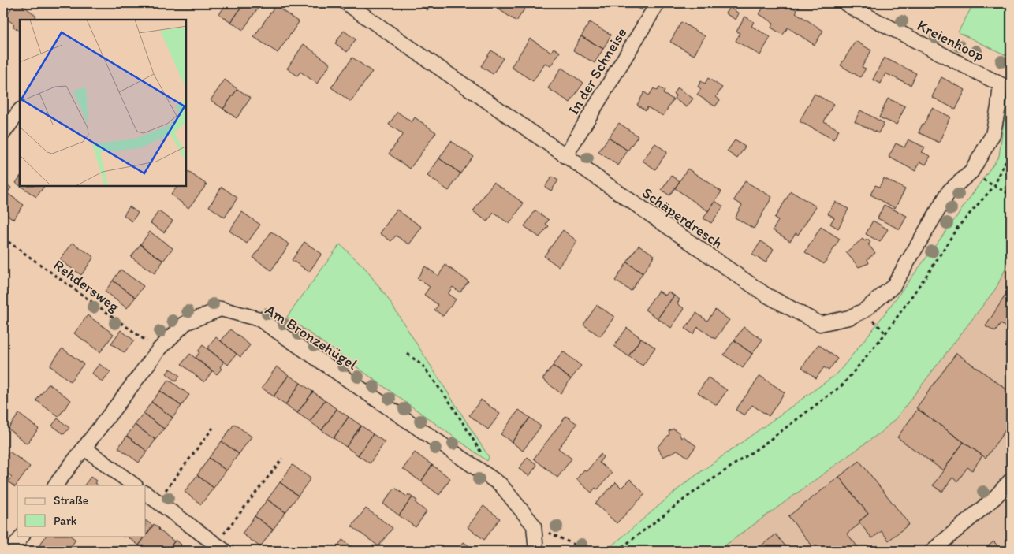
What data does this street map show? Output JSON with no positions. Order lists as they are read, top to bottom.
{
  "streets": {
    "street": [
      "Kreienhoop",
      "In der Schneise",
      "Schäperdresch",
      "Am Bronzehügel"
    ],
    "path": ["Rehdersweg"]
  },
  "crossings": [
    ["Kreienhoop", "Schäperdresch"],
    ["In der Schneise", "Schäperdresch"],
    ["Rehdersweg", "Am Bronzehügel"]
  ],
  "legend": ["Straße", "Park"]
}
